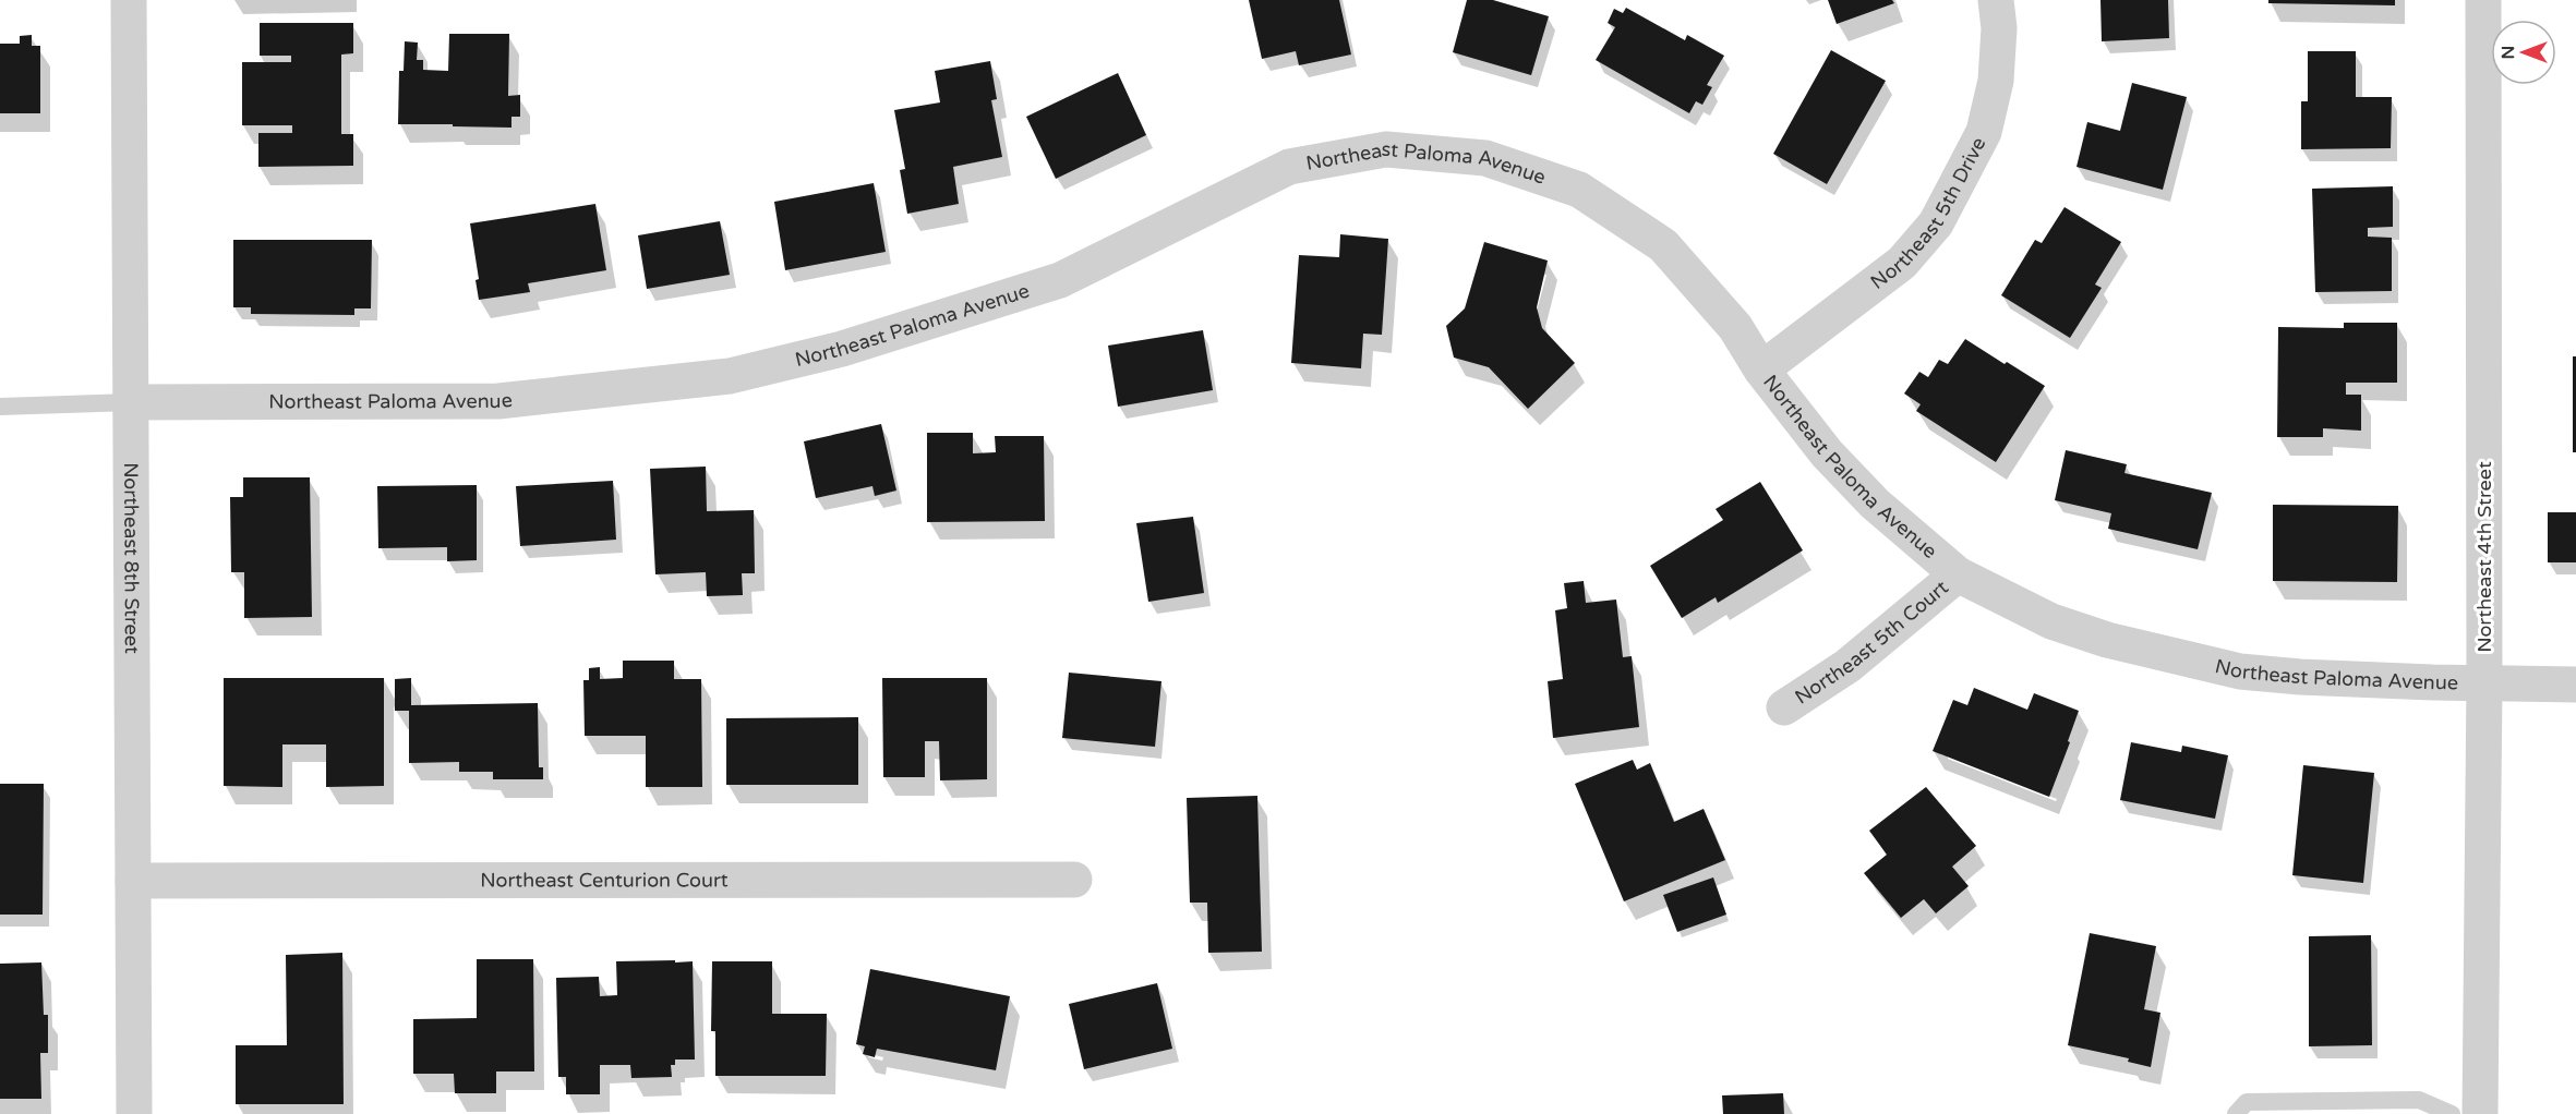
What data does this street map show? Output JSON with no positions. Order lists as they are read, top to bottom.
{
  "streets": {
    "street": [
      "Northeast Paloma Avenue",
      "Northeast 5th Drive",
      "Northeast 8th Street",
      "Northeast 4th Street",
      "Northeast 5th Court",
      "Northeast Centurion Court"
    ]
  },
  "crossings": [
    ["Northeast Paloma Avenue", "Northeast 5th Drive"],
    ["Northeast Paloma Avenue", "Northeast 8th Street"],
    ["Northeast Paloma Avenue", "Northeast 4th Street"],
    ["Northeast Paloma Avenue", "Northeast 5th Court"],
    ["Northeast 8th Street", "Northeast Centurion Court"]
  ],
  "north": "left"
}
